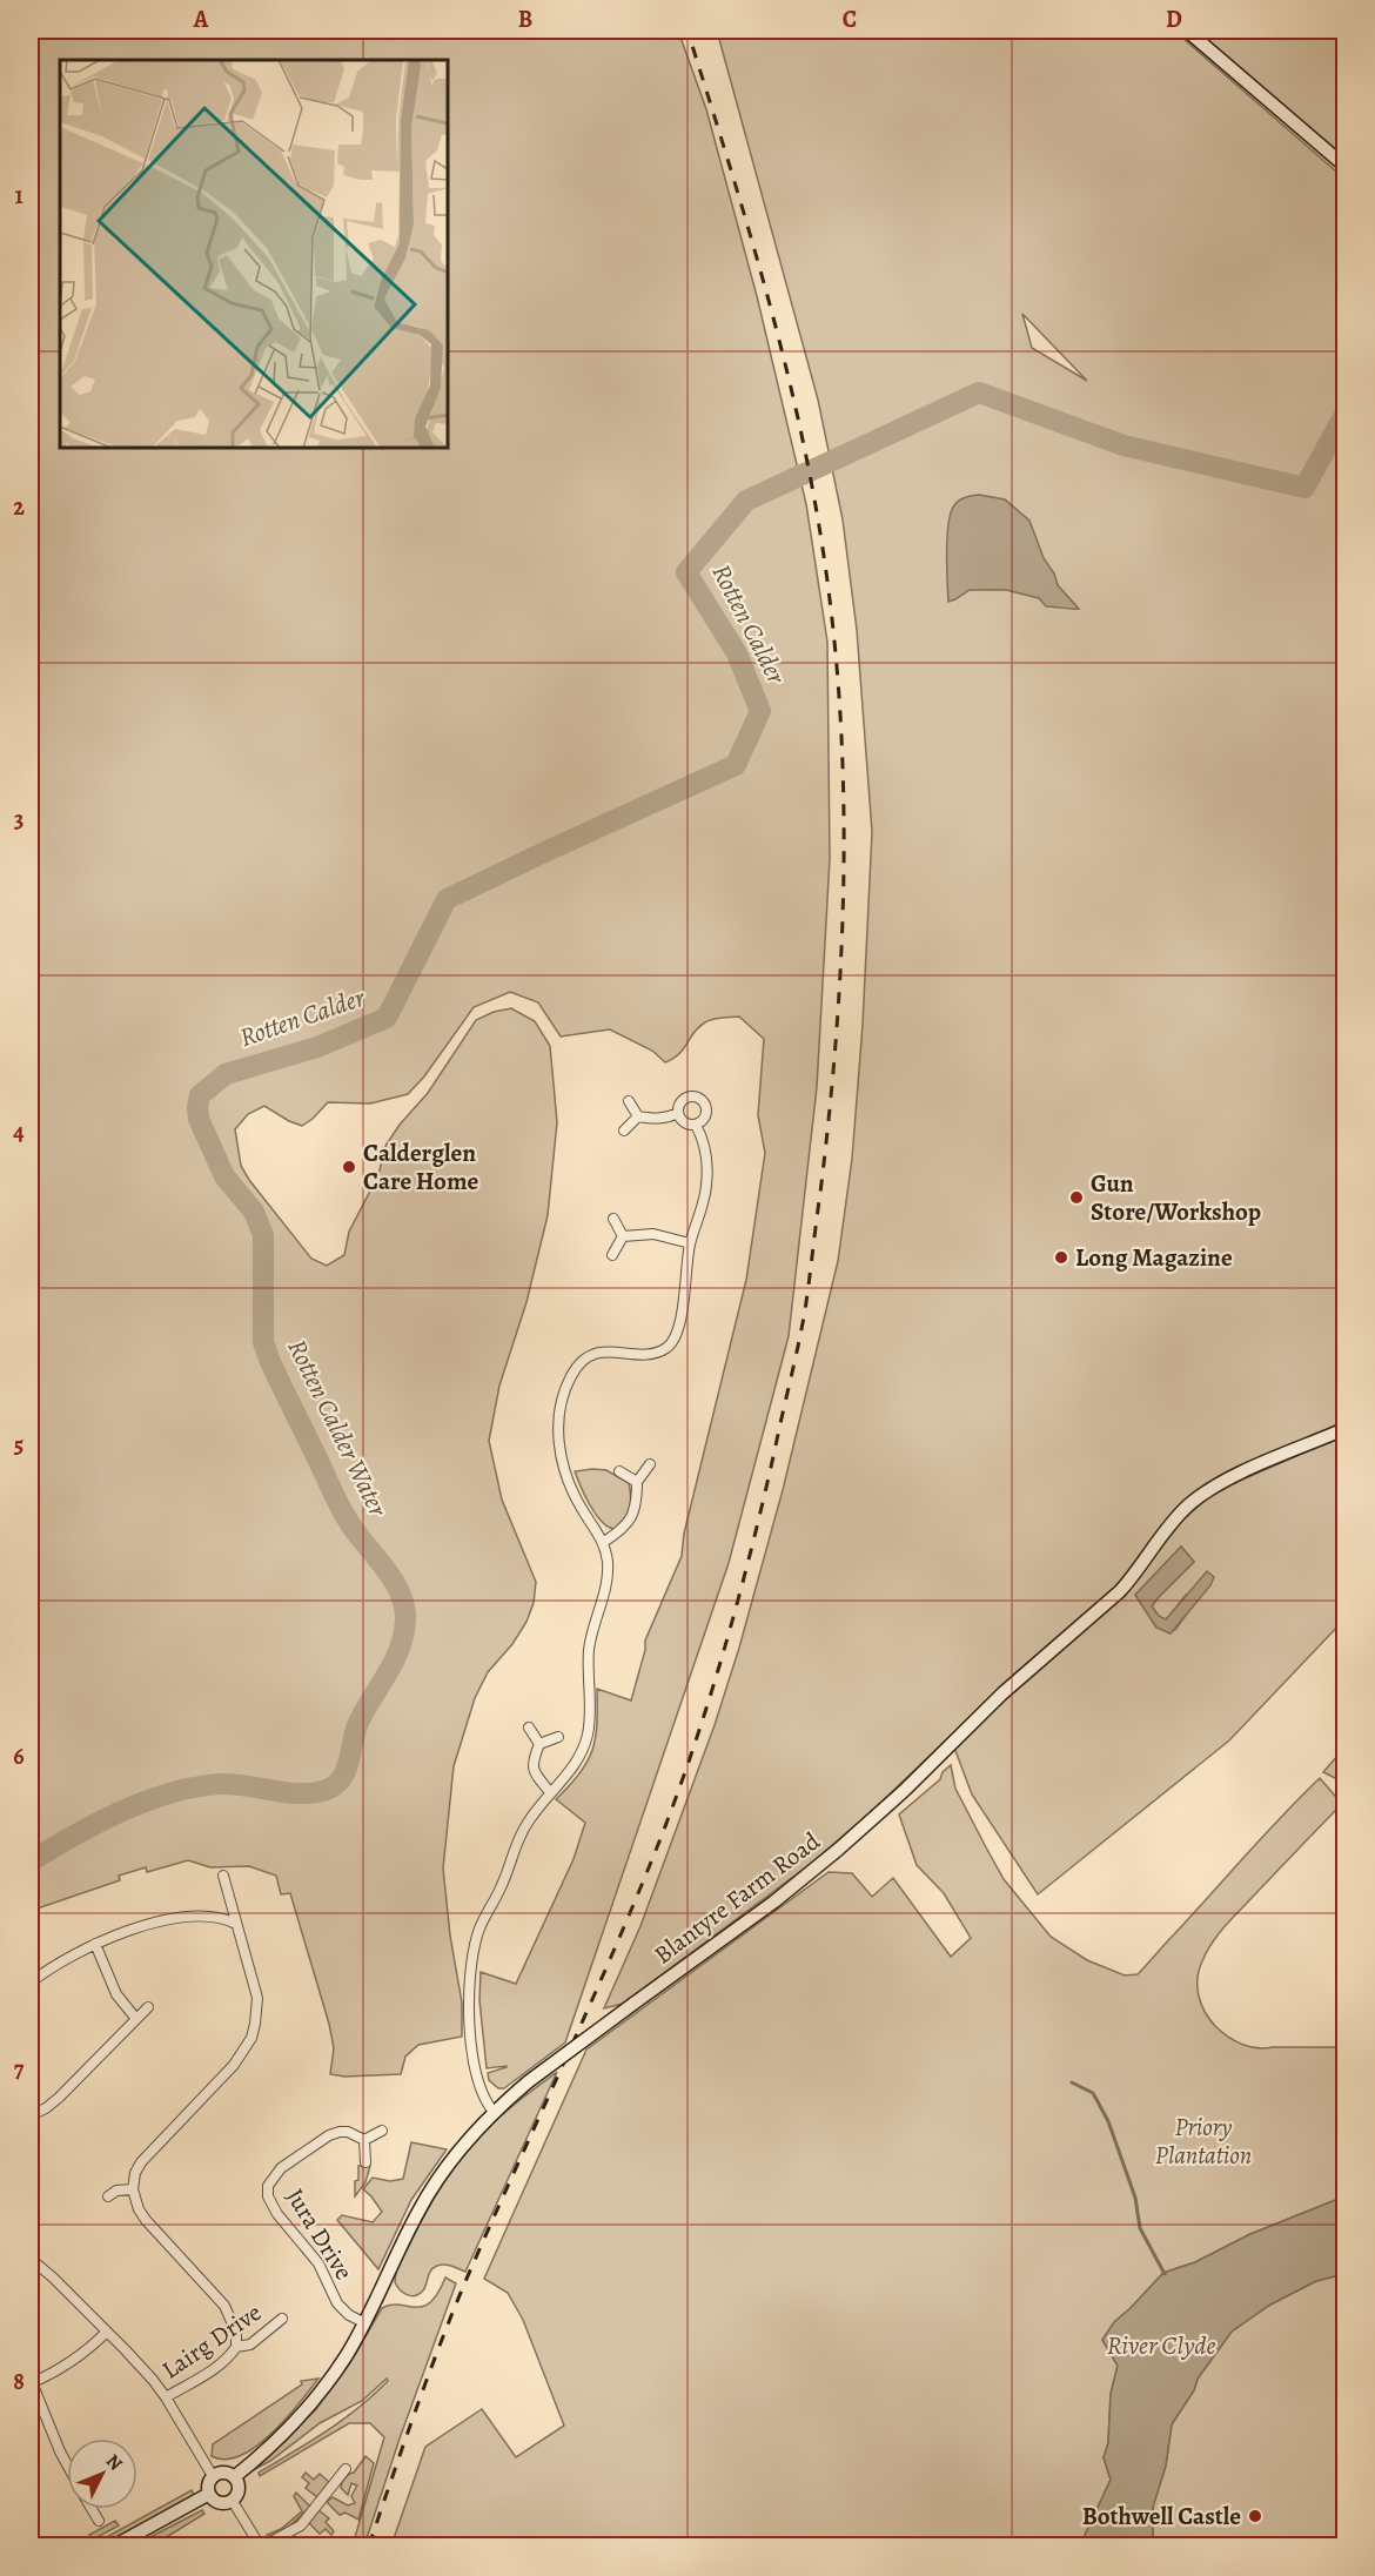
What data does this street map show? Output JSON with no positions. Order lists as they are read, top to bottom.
{
  "streets": {
    "main road": ["Blantyre Farm Road"],
    "street": ["Jura Drive", "Lairg Drive"]
  },
  "crossings": [
    ["Blantyre Farm Road", "Jura Drive"]
  ],
  "water": ["Rotten Calder", "Rotten Calder Water", "River Clyde"],
  "parks": ["Priory Plantation"],
  "places": [
    "Calderglen Care Home",
    "Gun Store/Workshop",
    "Long Magazine",
    "Bothwell Castle"
  ],
  "north": "top right",
  "grid": {
    "columns": [
      "A",
      "B",
      "C",
      "D"
    ],
    "rows": [
      "1",
      "2",
      "3",
      "4",
      "5",
      "6",
      "7",
      "8"
    ]
  }
}
